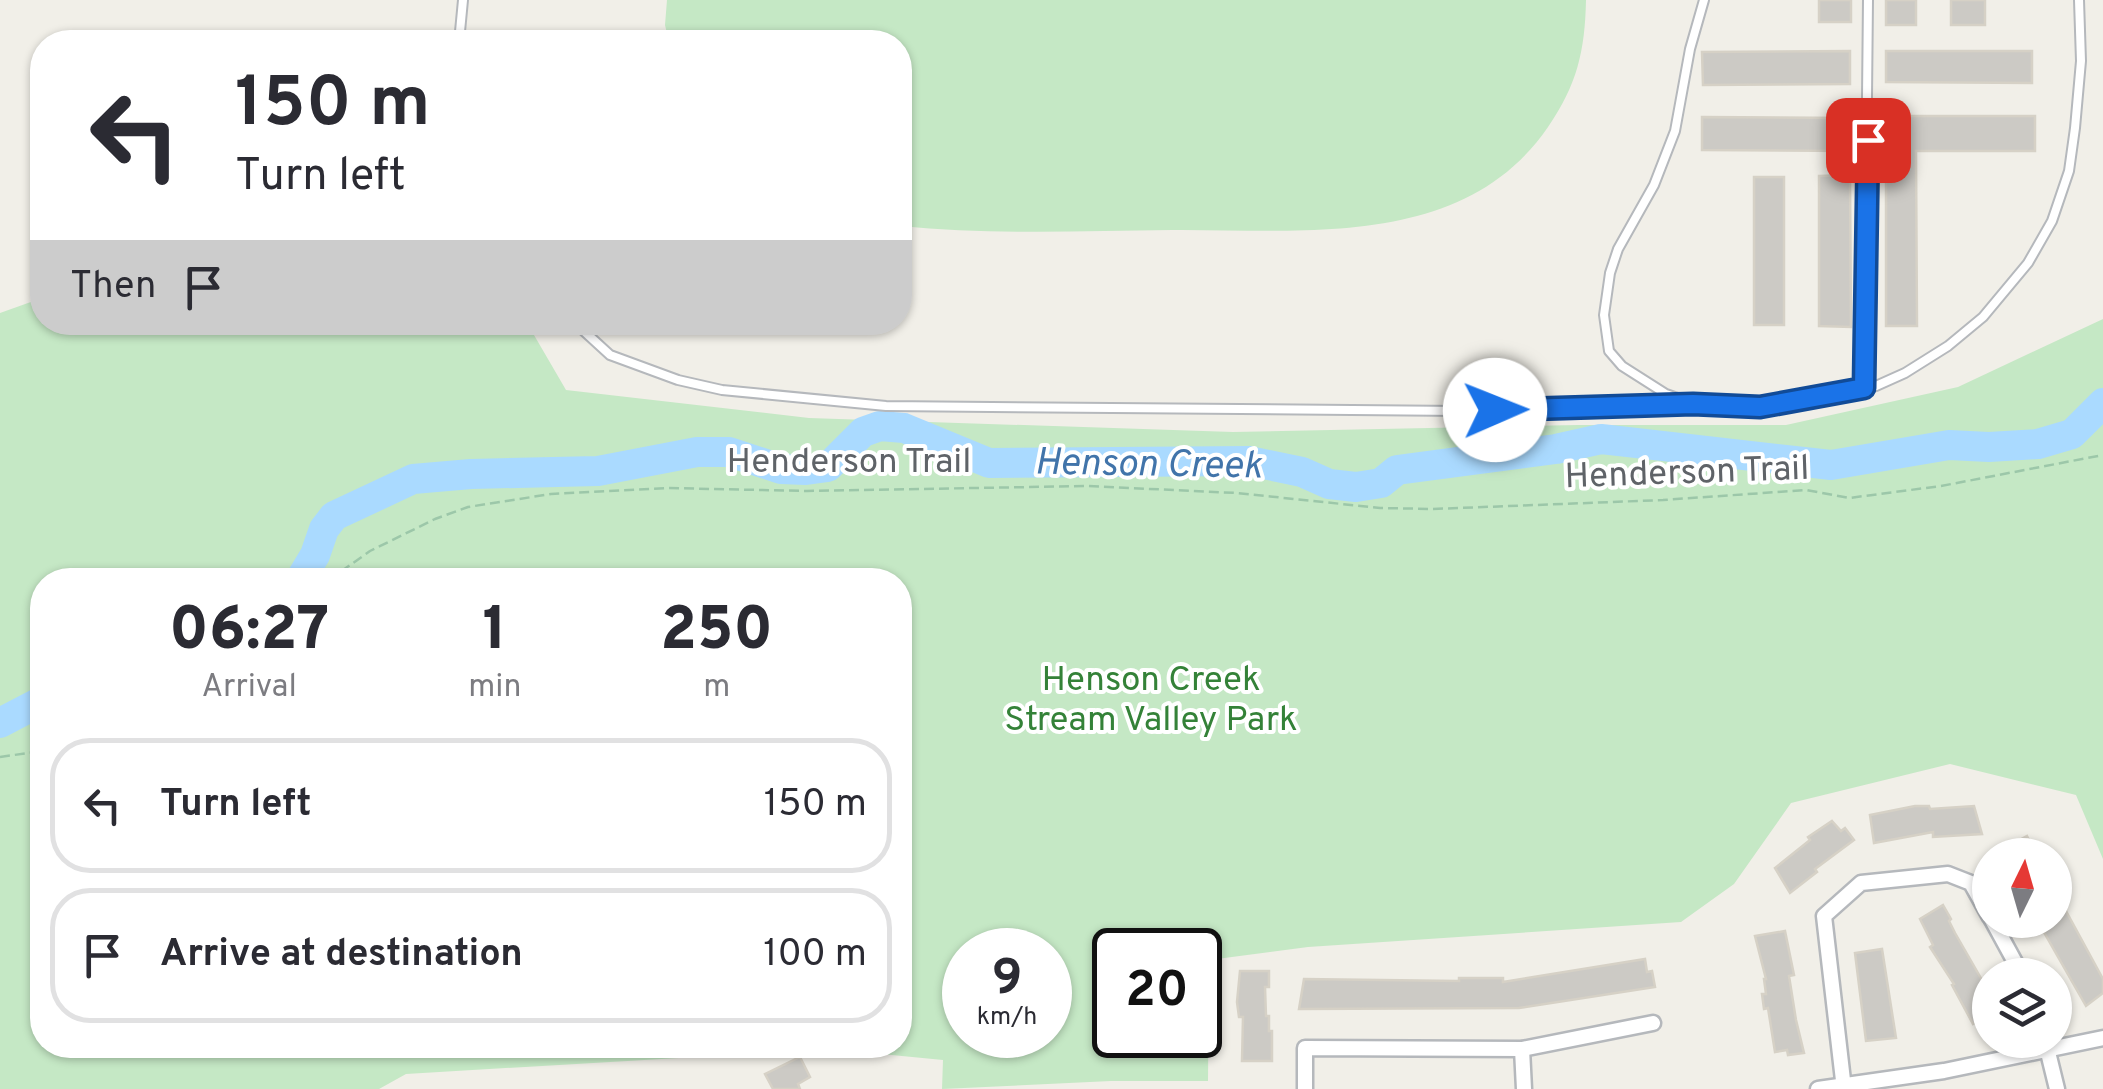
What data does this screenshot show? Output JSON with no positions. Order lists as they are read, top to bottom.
{
  "streets": {
    "path": ["Henderson Trail"]
  },
  "water": ["Henson Creek"],
  "parks": ["Henson Creek Stream Valley Park"],
  "north": "top",
  "page": {
    "turn": ["150 m", "Turn left"],
    "then": "Then",
    "eta": [
      "06:27",
      "Arrival",
      "1",
      "min",
      "250",
      "m"
    ],
    "list": [
      {
        "name": "Turn left",
        "value": "150 m"
      },
      {
        "name": "Arrive at destination",
        "value": "100 m"
      }
    ],
    "speed": "9 km/h",
    "limit": "20"
  }
}
